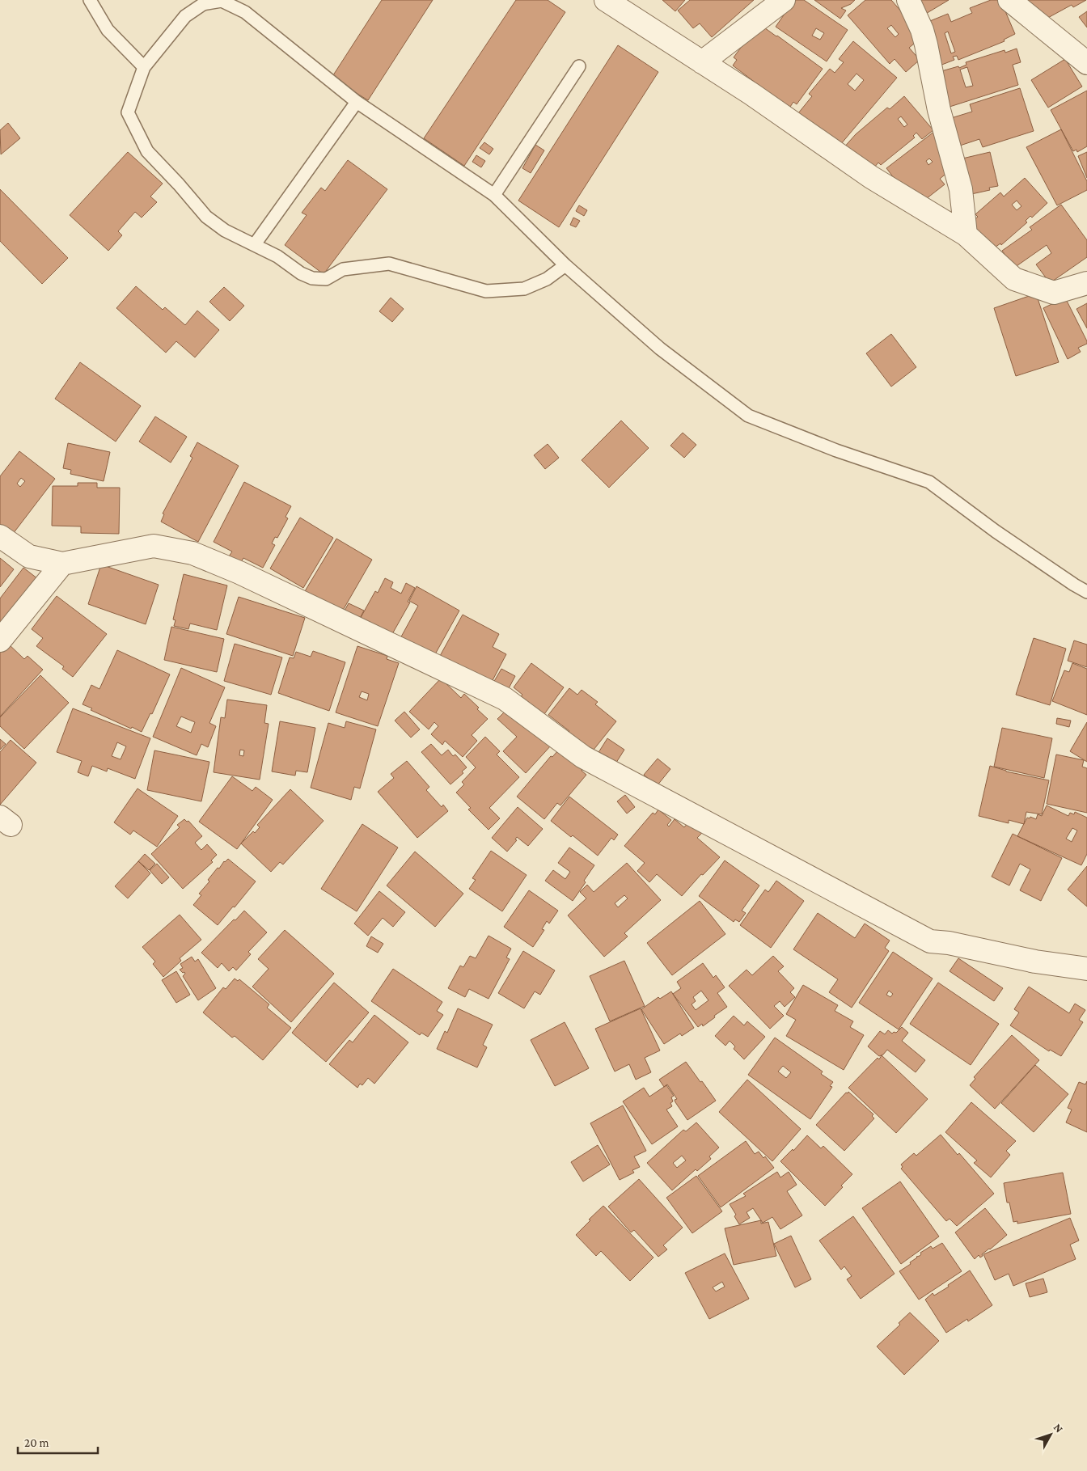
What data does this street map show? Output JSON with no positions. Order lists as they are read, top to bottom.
{
  "scale_bar": "20 m",
  "north": "top right"
}
